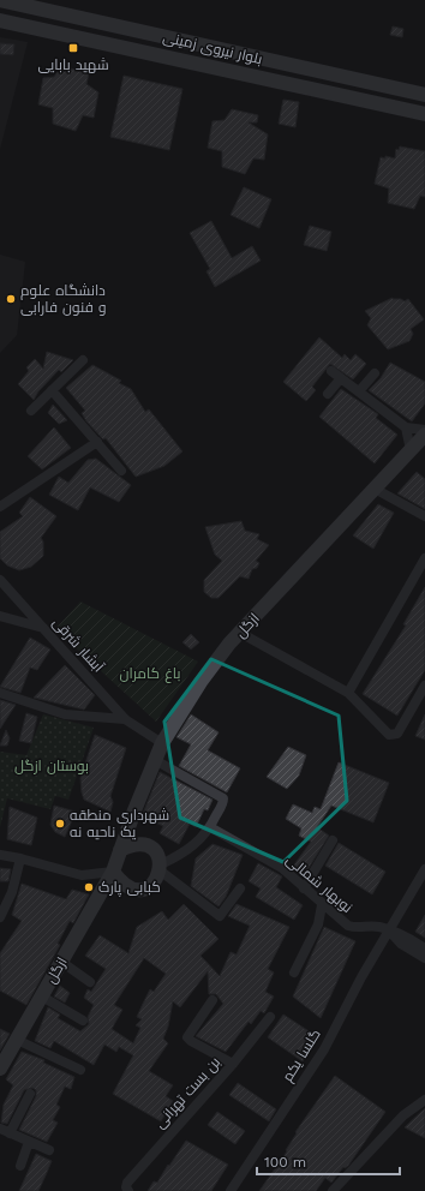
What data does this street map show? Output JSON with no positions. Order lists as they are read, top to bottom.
{
  "streets": {
    "main road": ["بلوار نیروی زمینی", "ازگل"],
    "street": [
      "آبشار شرقی",
      "نوبهار شمالی",
      "گلسا يكم",
      "بن بست تهرانی"
    ]
  },
  "crossings": [
    ["ازگل", "آبشار شرقی"],
    ["نوبهار شمالی", "گلسا يكم"]
  ],
  "parks": ["باغ کامران", "بوستان ازگل"],
  "places": {
    "transit": ["شهید بابایی"],
    "other": ["دانشگاه علوم و فنون فارابی", "شهرداری منطقه یک ناحیه نه", "کبابی پارک"]
  },
  "scale_bar": "100 m"
}
